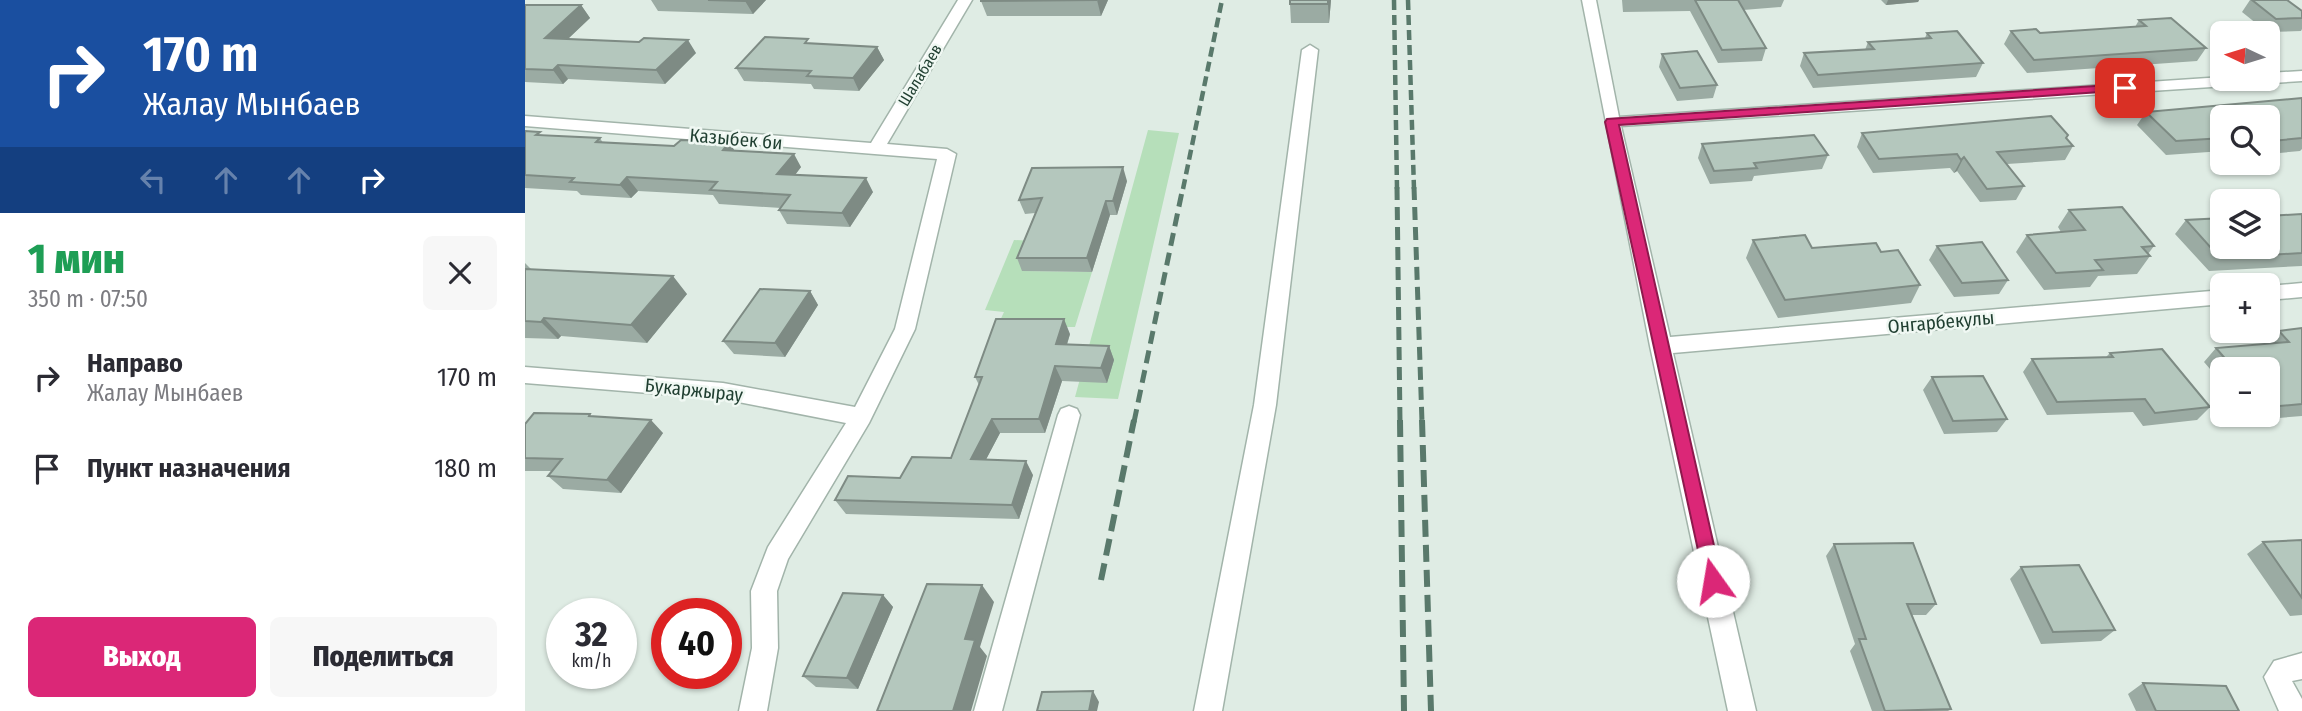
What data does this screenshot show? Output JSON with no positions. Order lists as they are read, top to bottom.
{
  "streets": {
    "street": [
      "Шалабаев",
      "Казыбек би",
      "Онгарбекулы",
      "Букаржырау"
    ]
  },
  "crossings": [
    ["Шалабаев", "Казыбек би"],
    ["Казыбек би", "Букаржырау"]
  ],
  "north": "left",
  "page": {
    "turn": ["170 m", "Жалау Мынбаев"],
    "map_buttons": ["+", "−"],
    "heading": ["1 мин", "350 m · 07:50"],
    "list": [
      {
        "name": "Направо",
        "note": "Жалау Мынбаев",
        "value": "170 m"
      },
      {
        "name": "Пункт назначения",
        "value": "180 m"
      }
    ],
    "speed": "32 km/h",
    "limit": "40",
    "buttons": ["Выход", "Поделиться"]
  }
}
